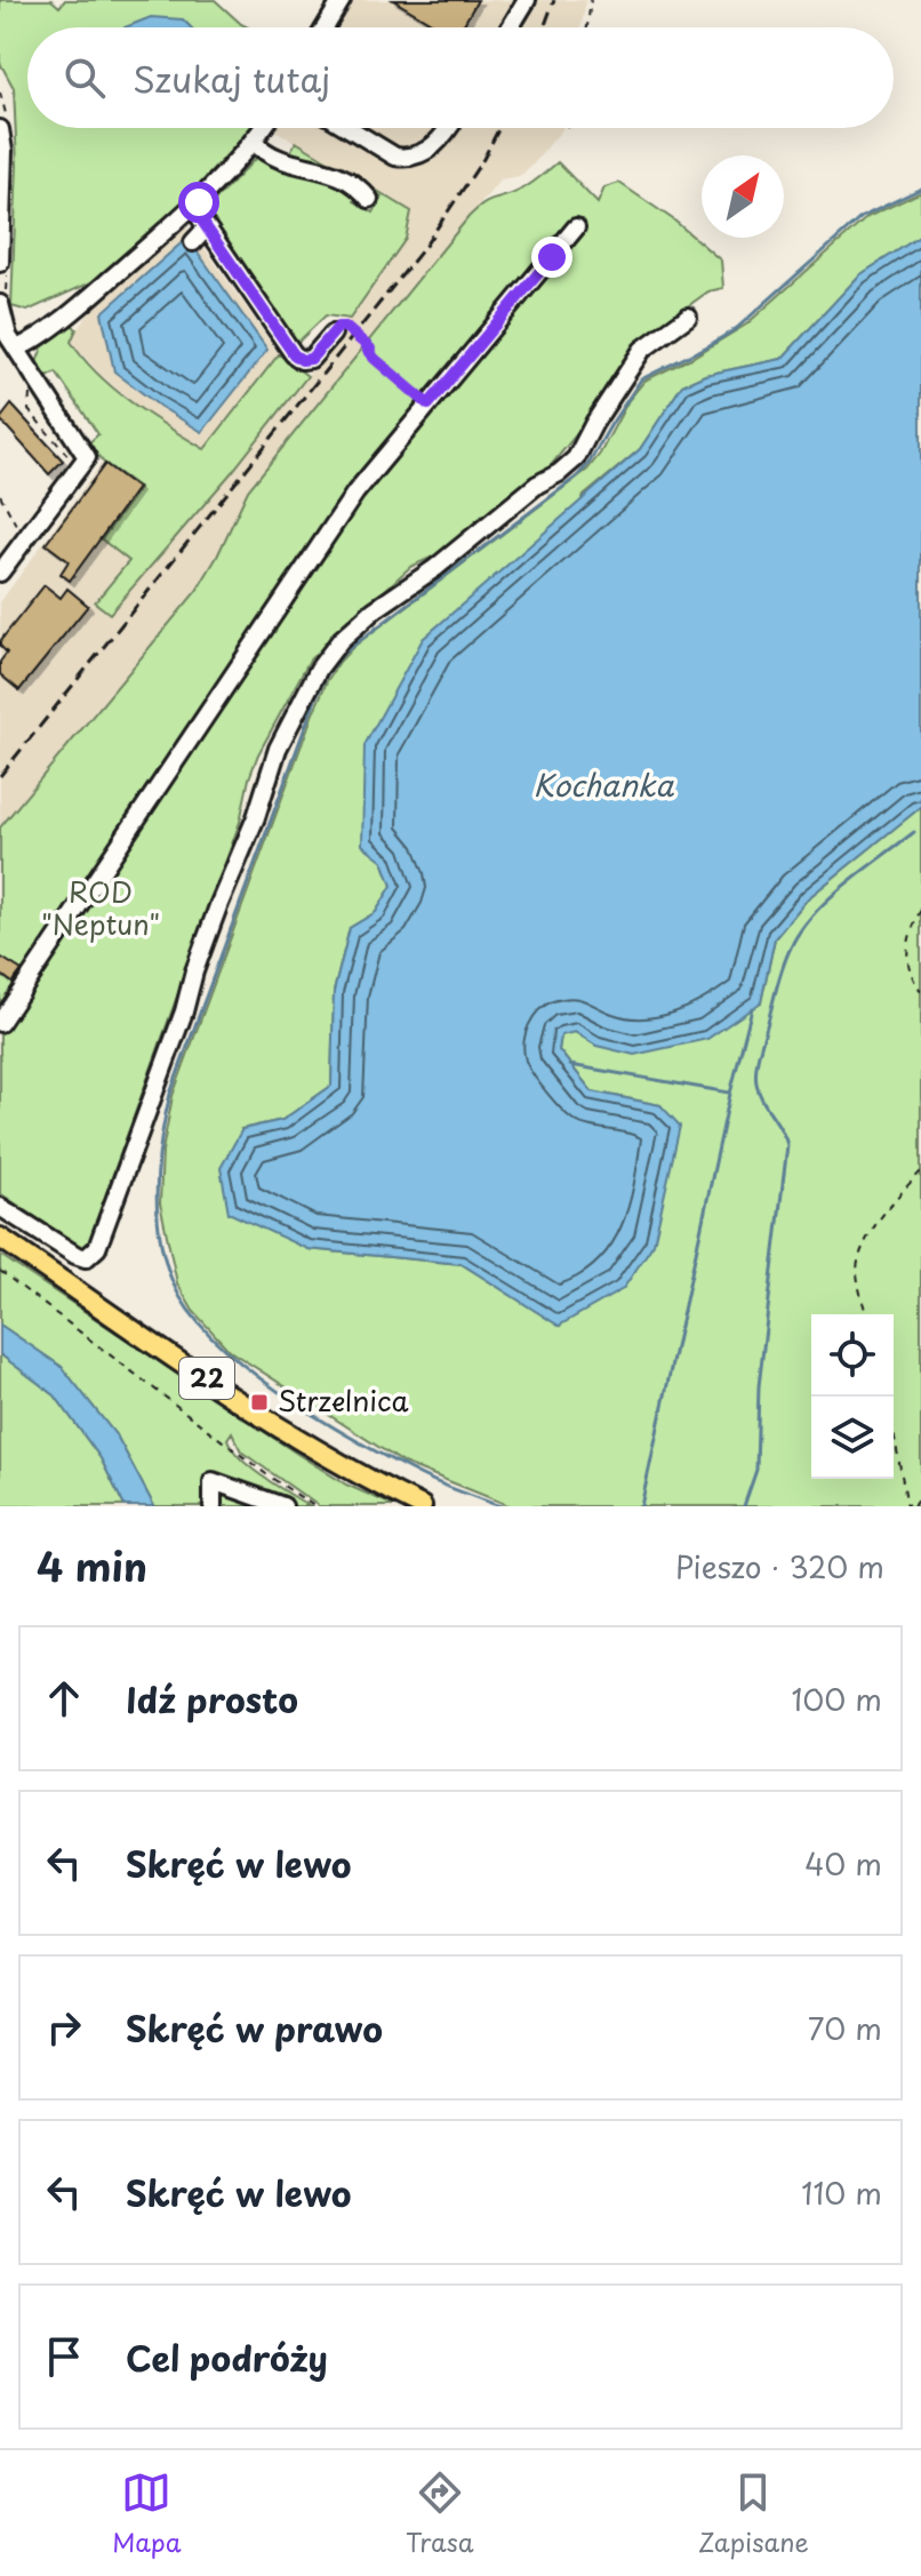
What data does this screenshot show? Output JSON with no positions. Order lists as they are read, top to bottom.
{
  "streets": {
    "main road": ["22"]
  },
  "water": ["Kochanka"],
  "parks": ["ROD \"Neptun\""],
  "places": {
    "transit": ["Strzelnica"]
  },
  "north": "top right",
  "page": {
    "search": "Szukaj tutaj",
    "heading": ["4 min", "Pieszo · 320 m"],
    "list": [
      ["Idź prosto", "100 m"],
      ["Skręć w lewo", "40 m"],
      ["Skręć w prawo", "70 m"],
      ["Skręć w lewo", "110 m"],
      "Cel podróży"
    ],
    "nav": ["Mapa", "Trasa", "Zapisane"]
  }
}
